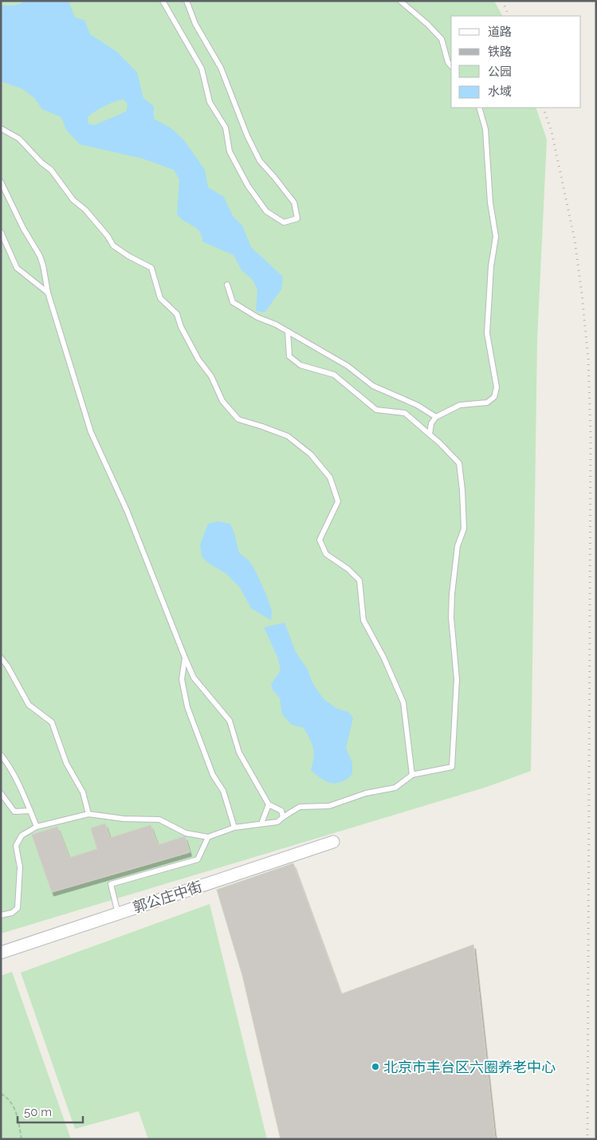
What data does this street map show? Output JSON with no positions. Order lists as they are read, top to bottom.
{
  "streets": {
    "street": ["郭公庄中街"]
  },
  "places": ["北京市丰台区六圈养老中心"],
  "legend": [
    "道路",
    "铁路",
    "公园",
    "水域"
  ],
  "scale_bar": "50 m"
}
